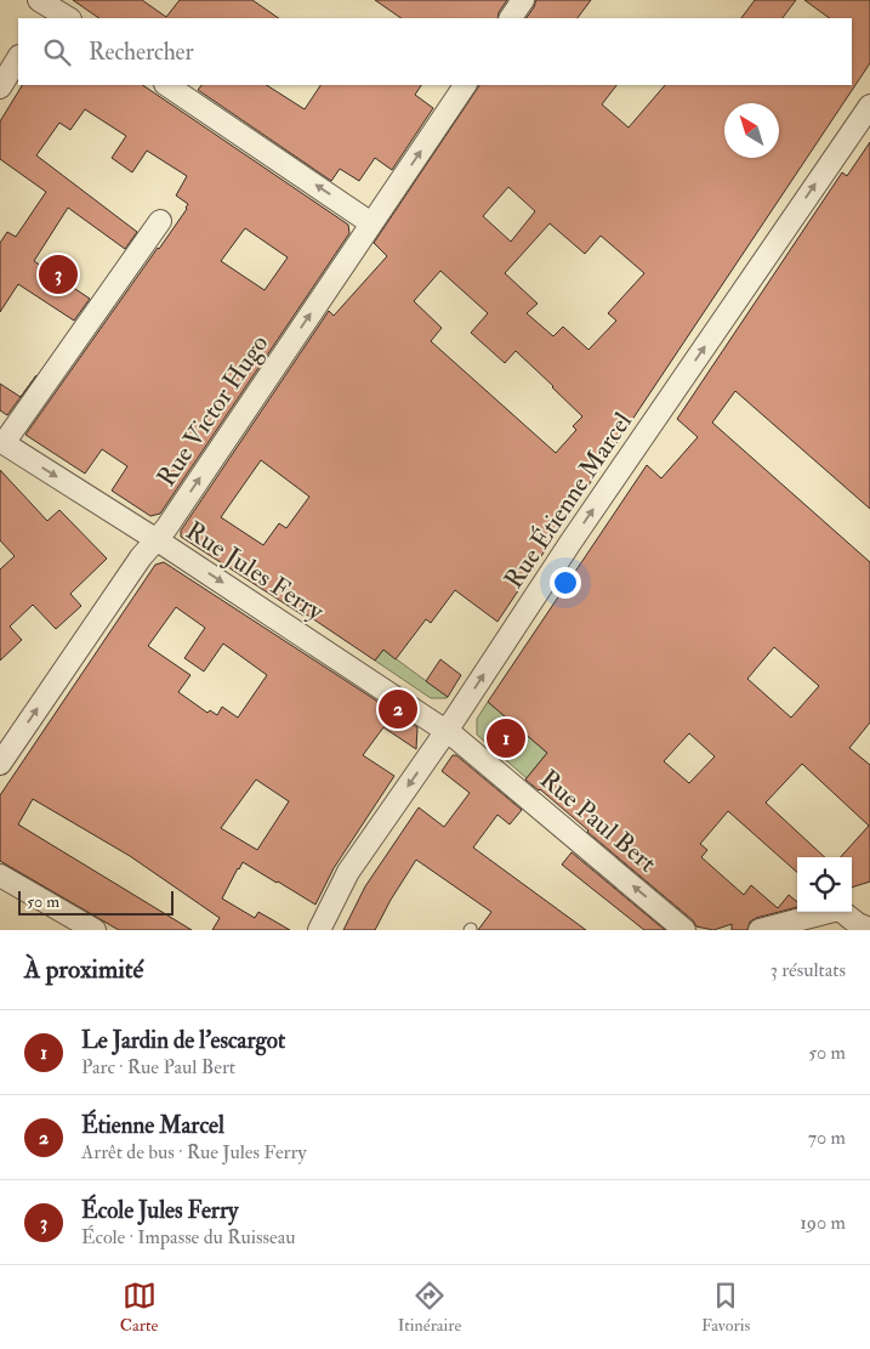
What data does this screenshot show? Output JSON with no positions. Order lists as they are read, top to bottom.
{
  "streets": {
    "street": [
      "Rue Victor Hugo",
      "Rue Étienne Marcel",
      "Rue Jules Ferry",
      "Rue Paul Bert"
    ]
  },
  "crossings": [
    ["Rue Victor Hugo", "Rue Jules Ferry"],
    ["Rue Étienne Marcel", "Rue Jules Ferry"],
    ["Rue Étienne Marcel", "Rue Paul Bert"],
    ["Rue Jules Ferry", "Rue Paul Bert"]
  ],
  "one_way": ["Rue Jules Ferry", "Rue Paul Bert"],
  "scale_bar": "50 m",
  "north": "top left",
  "page": {
    "search": "Rechercher",
    "pins": ["3", "2", "1"],
    "scale": "50 m",
    "heading": ["À proximité", "3 résultats"],
    "list": [
      {
        "mark": "1",
        "name": "Le Jardin de l'escargot",
        "note": "Parc · Rue Paul Bert",
        "value": "50 m"
      },
      {
        "mark": "2",
        "name": "Étienne Marcel",
        "note": "Arrêt de bus · Rue Jules Ferry",
        "value": "70 m"
      },
      {
        "mark": "3",
        "name": "École Jules Ferry",
        "note": "École · Impasse du Ruisseau",
        "value": "190 m"
      }
    ],
    "nav": ["Carte", "Itinéraire", "Favoris"]
  }
}
